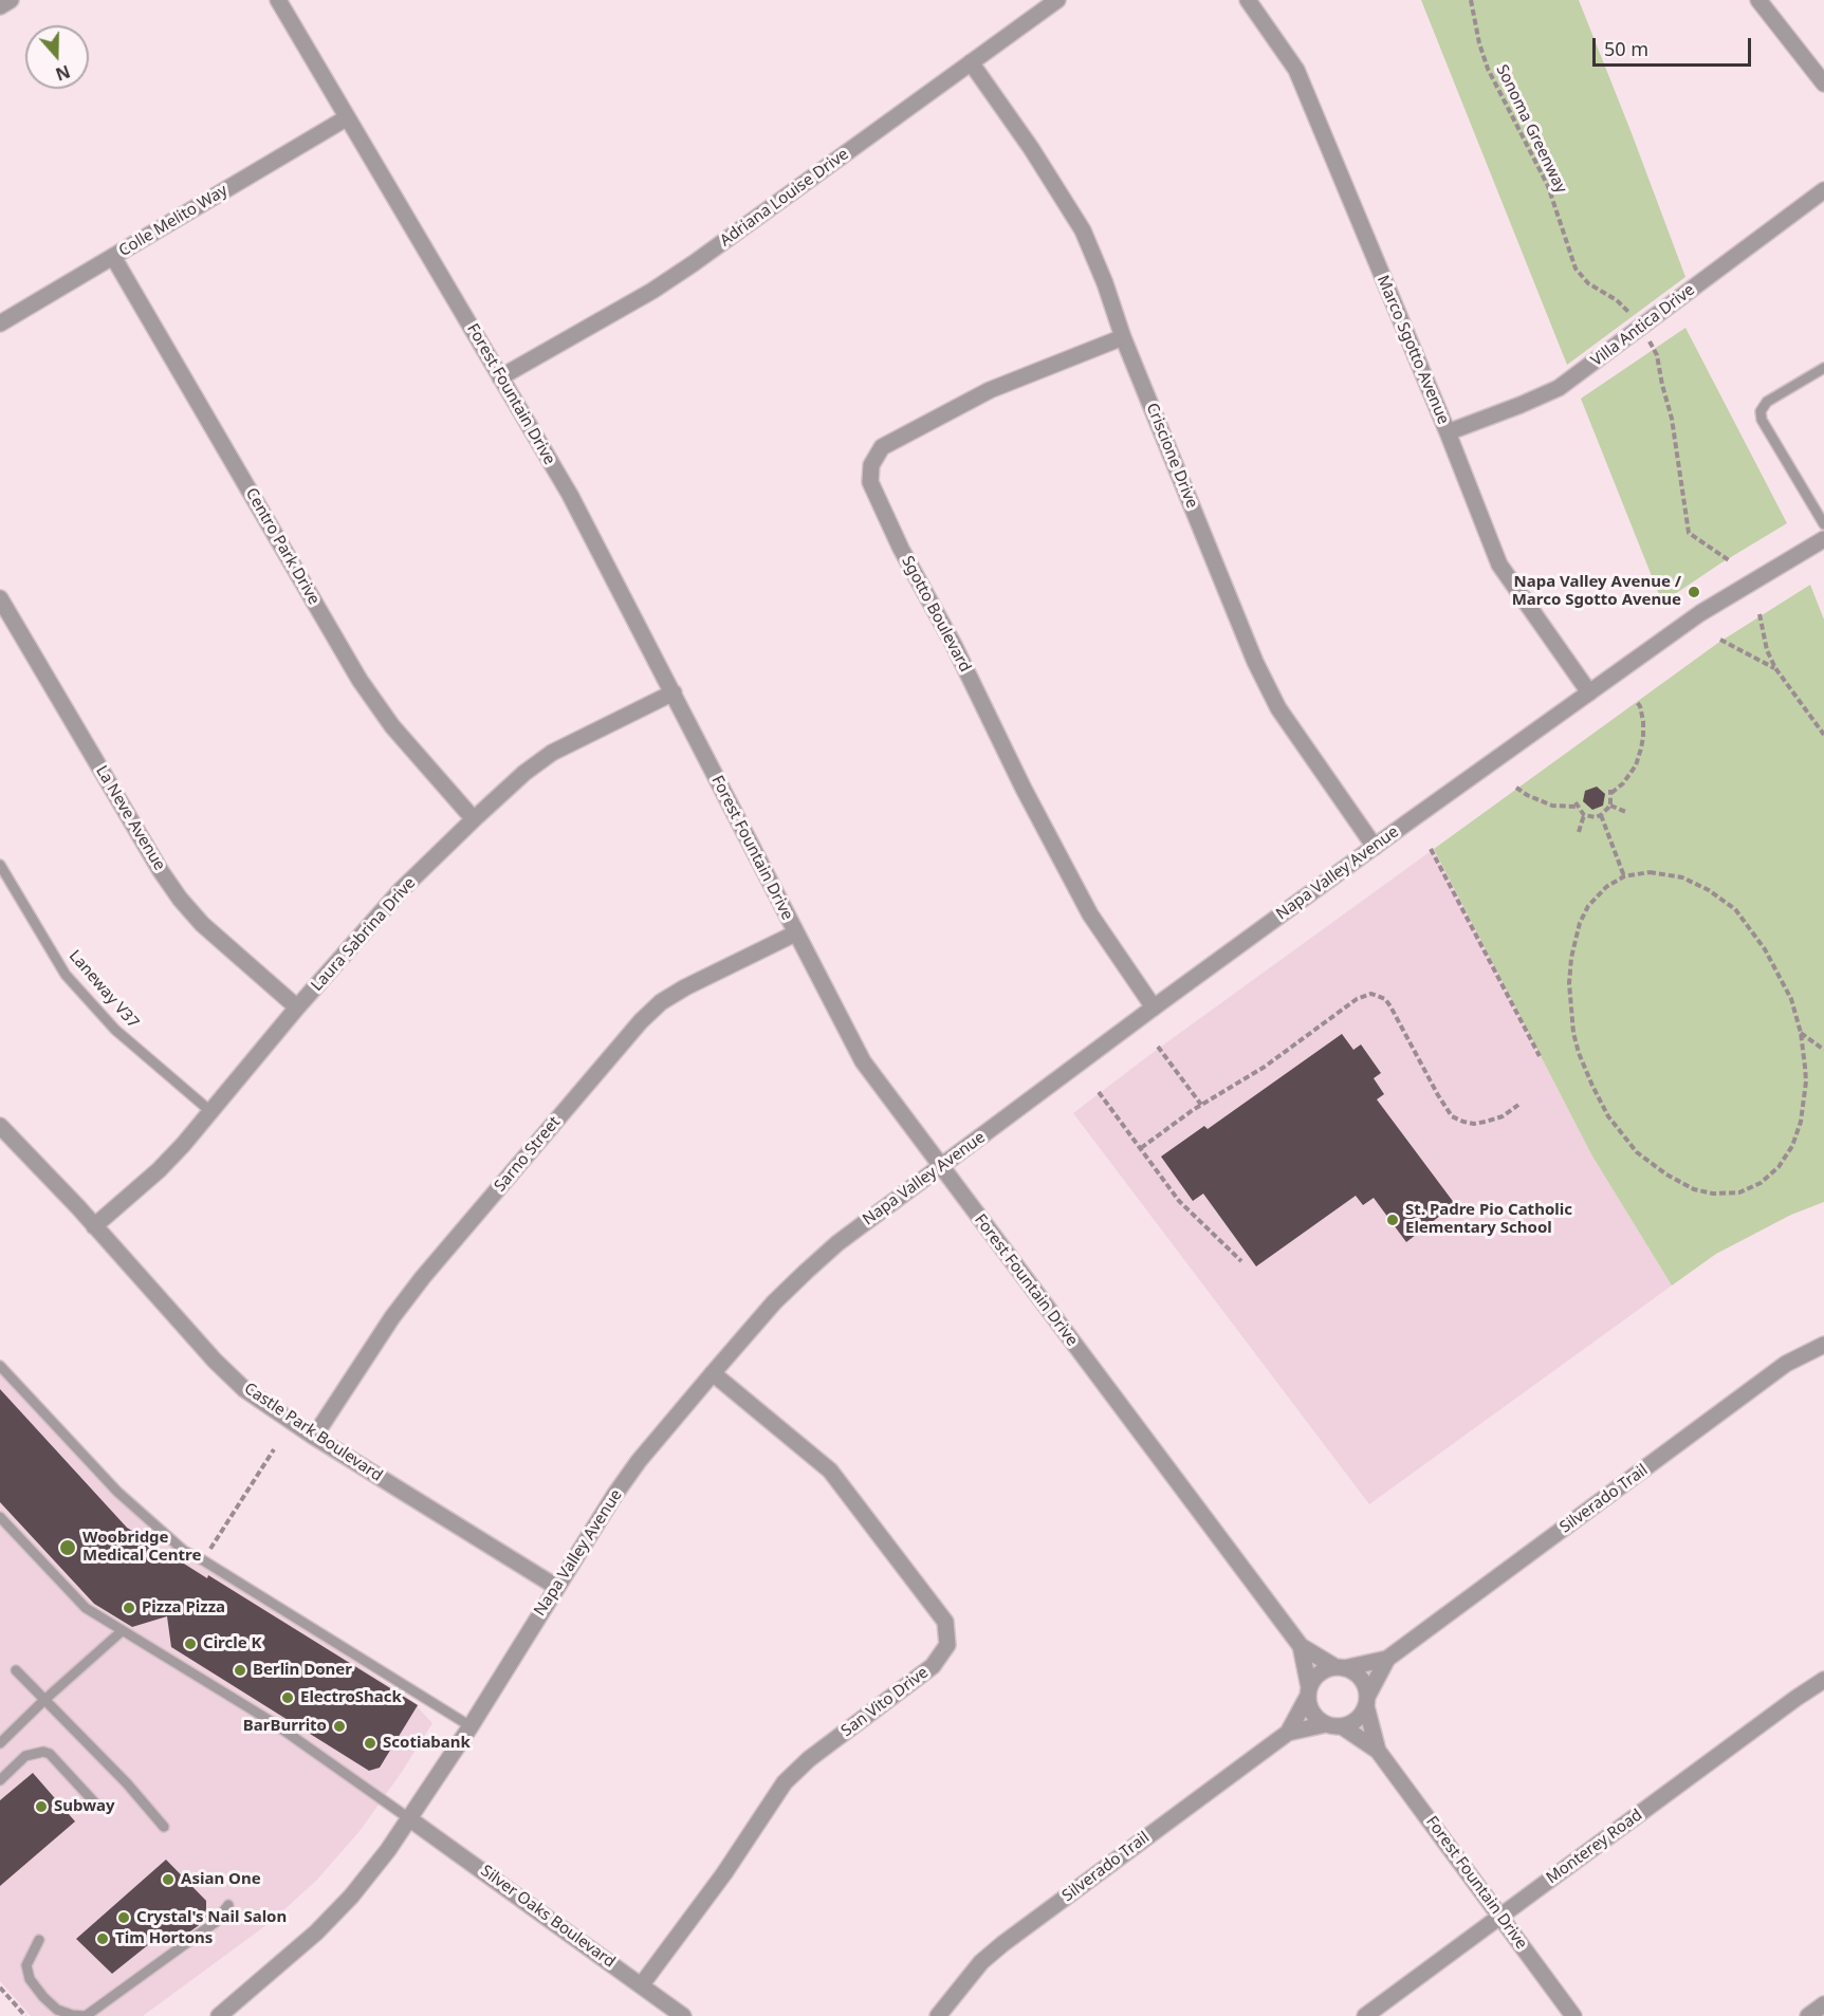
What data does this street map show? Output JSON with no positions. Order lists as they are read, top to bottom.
{
  "streets": {
    "street": [
      "Adriana Louise Drive",
      "Colle Melito Way",
      "Villa Antica Drive",
      "Marco Sgotto Avenue",
      "Forest Fountain Drive",
      "Criscione Drive",
      "Centro Park Drive",
      "Sgotto Boulevard",
      "La Neve Avenue",
      "Napa Valley Avenue",
      "Laura Sabrina Drive",
      "Sarno Street",
      "Castle Park Boulevard",
      "Silverado Trail",
      "San Vito Drive",
      "Monterey Road",
      "Silver Oaks Boulevard"
    ],
    "lane": ["Laneway V37"],
    "path": ["Sonoma Greenway"]
  },
  "crossings": [
    ["Adriana Louise Drive", "Forest Fountain Drive"],
    ["Adriana Louise Drive", "Criscione Drive"],
    ["Colle Melito Way", "Forest Fountain Drive"],
    ["Colle Melito Way", "Centro Park Drive"],
    ["Villa Antica Drive", "Marco Sgotto Avenue"],
    ["Marco Sgotto Avenue", "Napa Valley Avenue"],
    ["Forest Fountain Drive", "Napa Valley Avenue"],
    ["Forest Fountain Drive", "Laura Sabrina Drive"],
    ["Forest Fountain Drive", "Sarno Street"],
    ["Forest Fountain Drive", "Silverado Trail"],
    ["Forest Fountain Drive", "Monterey Road"],
    ["Criscione Drive", "Sgotto Boulevard"],
    ["Criscione Drive", "Napa Valley Avenue"],
    ["Centro Park Drive", "Laura Sabrina Drive"],
    ["Sgotto Boulevard", "Napa Valley Avenue"],
    ["La Neve Avenue", "Laura Sabrina Drive"],
    ["Napa Valley Avenue", "Castle Park Boulevard"],
    ["Napa Valley Avenue", "San Vito Drive"],
    ["Napa Valley Avenue", "Silver Oaks Boulevard"],
    ["Laura Sabrina Drive", "Laneway V37"],
    ["Laura Sabrina Drive", "Castle Park Boulevard"],
    ["Sarno Street", "Castle Park Boulevard"],
    ["San Vito Drive", "Silver Oaks Boulevard"]
  ],
  "places": [
    "Napa Valley Avenue / Marco Sgotto Avenue",
    "St. Padre Pio Catholic Elementary School",
    "Woobridge Medical Centre",
    "Pizza Pizza",
    "Circle K",
    "Berlin Doner",
    "ElectroShack",
    "BarBurrito",
    "Scotiabank",
    "Subway",
    "Asian One",
    "Crystal's Nail Salon",
    "Tim Hortons"
  ],
  "scale_bar": "50 m",
  "north": "bottom"
}
